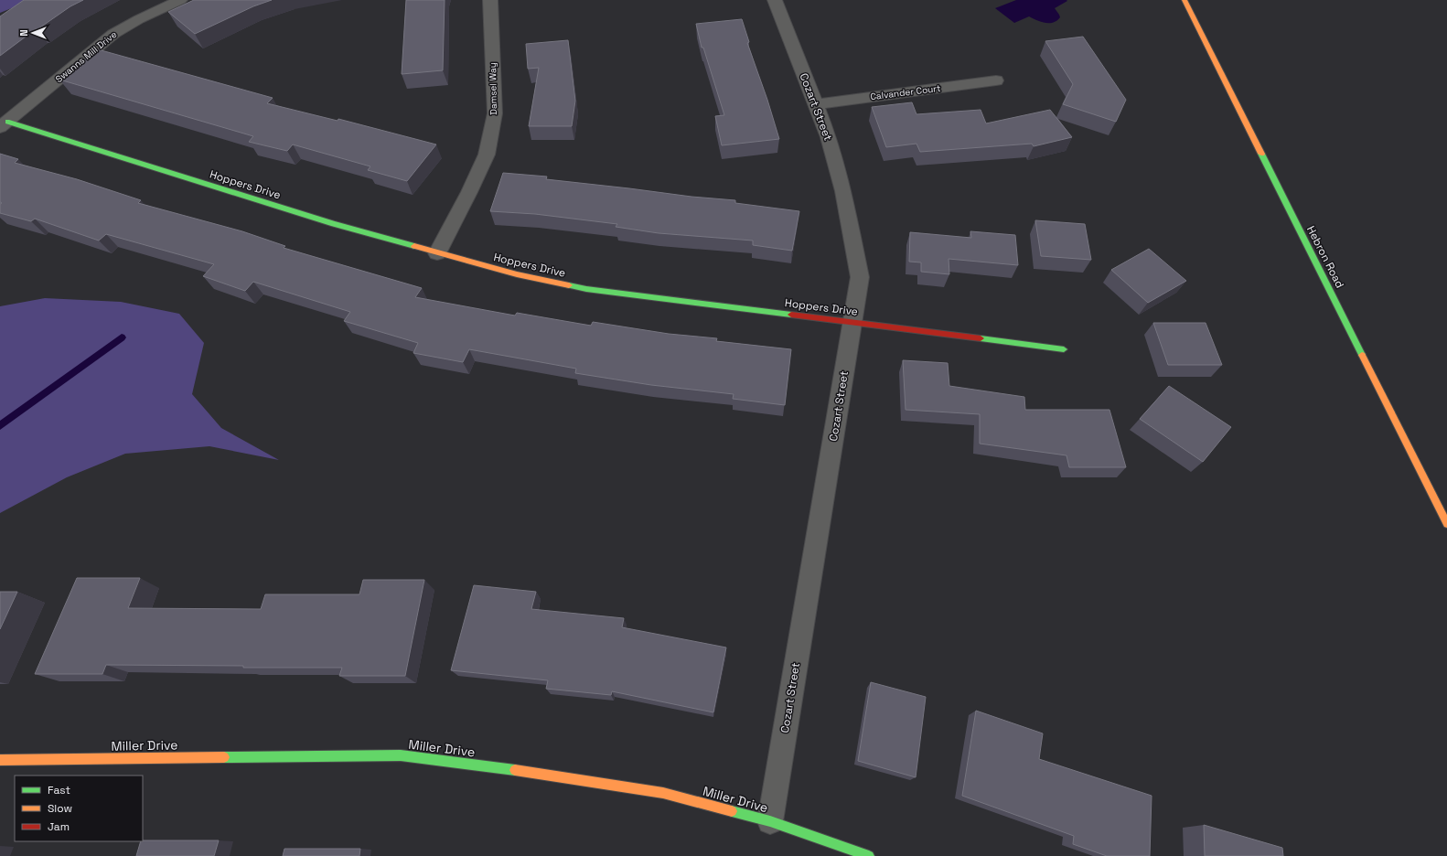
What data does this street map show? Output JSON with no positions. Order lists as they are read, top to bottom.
{
  "streets": {
    "street": [
      "Swanns Mill Drive",
      "Damsel Way",
      "Calvander Court",
      "Cozart Street",
      "Hoppers Drive",
      "Hebron Road",
      "Miller Drive"
    ]
  },
  "crossings": [
    ["Swanns Mill Drive", "Hoppers Drive"],
    ["Damsel Way", "Hoppers Drive"],
    ["Calvander Court", "Cozart Street"],
    ["Cozart Street", "Hoppers Drive"],
    ["Cozart Street", "Miller Drive"]
  ],
  "legend": ["Fast", "Slow", "Jam"],
  "north": "left"
}
